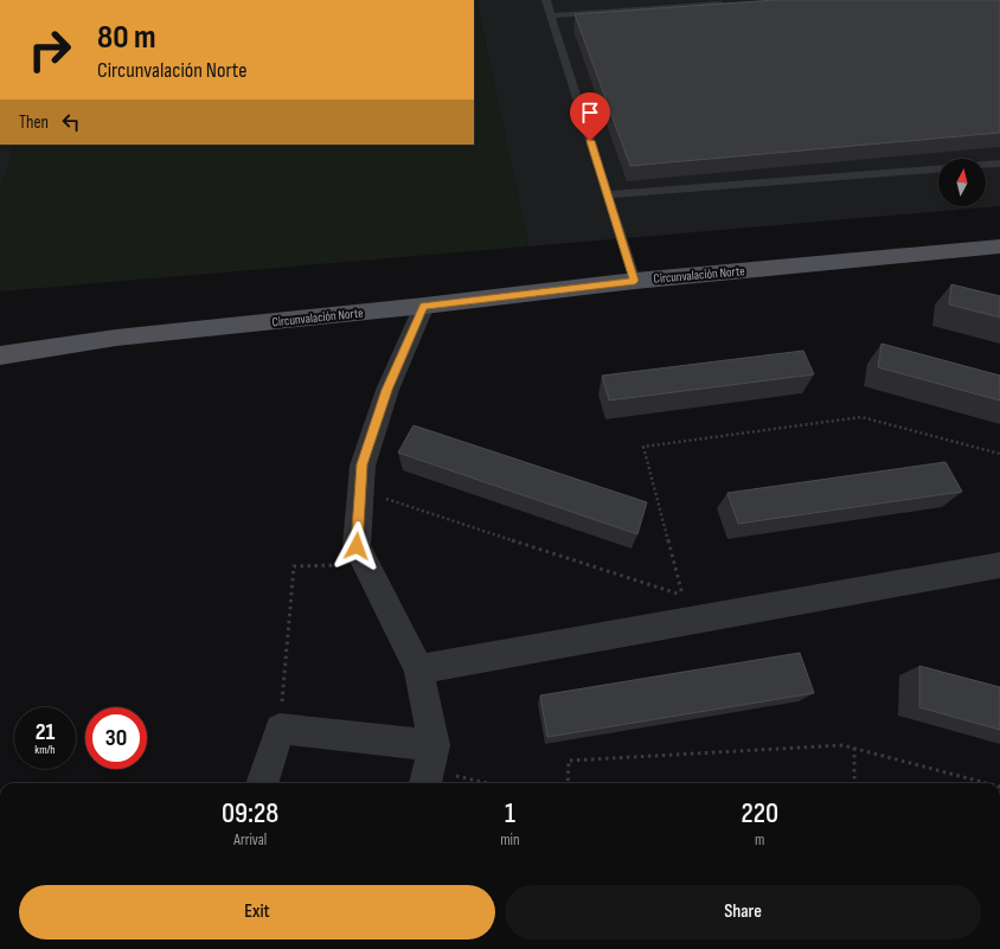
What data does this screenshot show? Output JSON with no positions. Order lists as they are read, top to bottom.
{
  "streets": {
    "main road": ["Circunvalación Norte"]
  },
  "north": "top",
  "page": {
    "turn": ["80 m", "Circunvalación Norte"],
    "then": "Then",
    "speed": "21 km/h",
    "limit": "30",
    "eta": [
      "09:28",
      "Arrival",
      "1",
      "min",
      "220",
      "m"
    ],
    "buttons": ["Exit", "Share"]
  }
}
